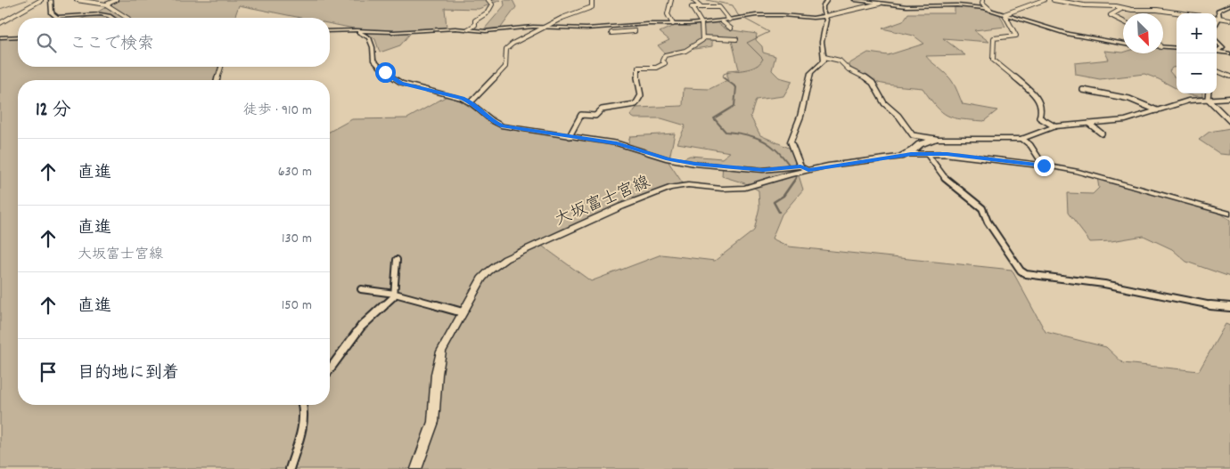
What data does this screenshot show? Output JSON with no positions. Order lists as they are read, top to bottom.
{
  "streets": {
    "main road": ["大坂富士宮線"]
  },
  "north": "bottom right",
  "page": {
    "map_buttons": ["+", "−"],
    "search": "ここで検索",
    "heading": ["12 分", "徒歩 · 910 m"],
    "list": [
      ["直進", "630 m"],
      ["直進", "大坂富士宮線", "130 m"],
      ["直進", "150 m"],
      "目的地に到着"
    ]
  }
}
